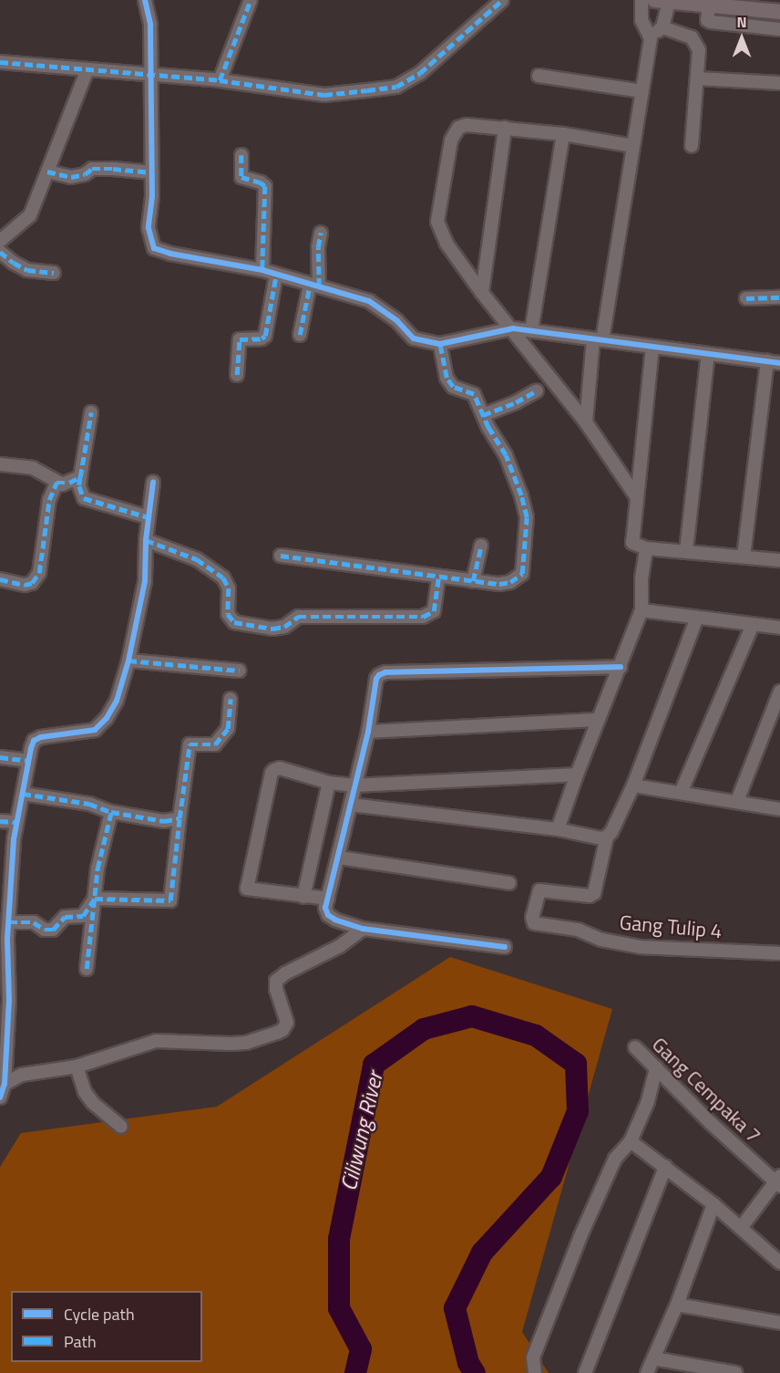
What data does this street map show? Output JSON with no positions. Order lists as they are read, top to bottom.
{
  "streets": {
    "street": ["Gang Tulip 4", "Gang Cempaka 7"]
  },
  "water": ["Ciliwung River"],
  "legend": ["Cycle path", "Path"],
  "north": "top"
}
